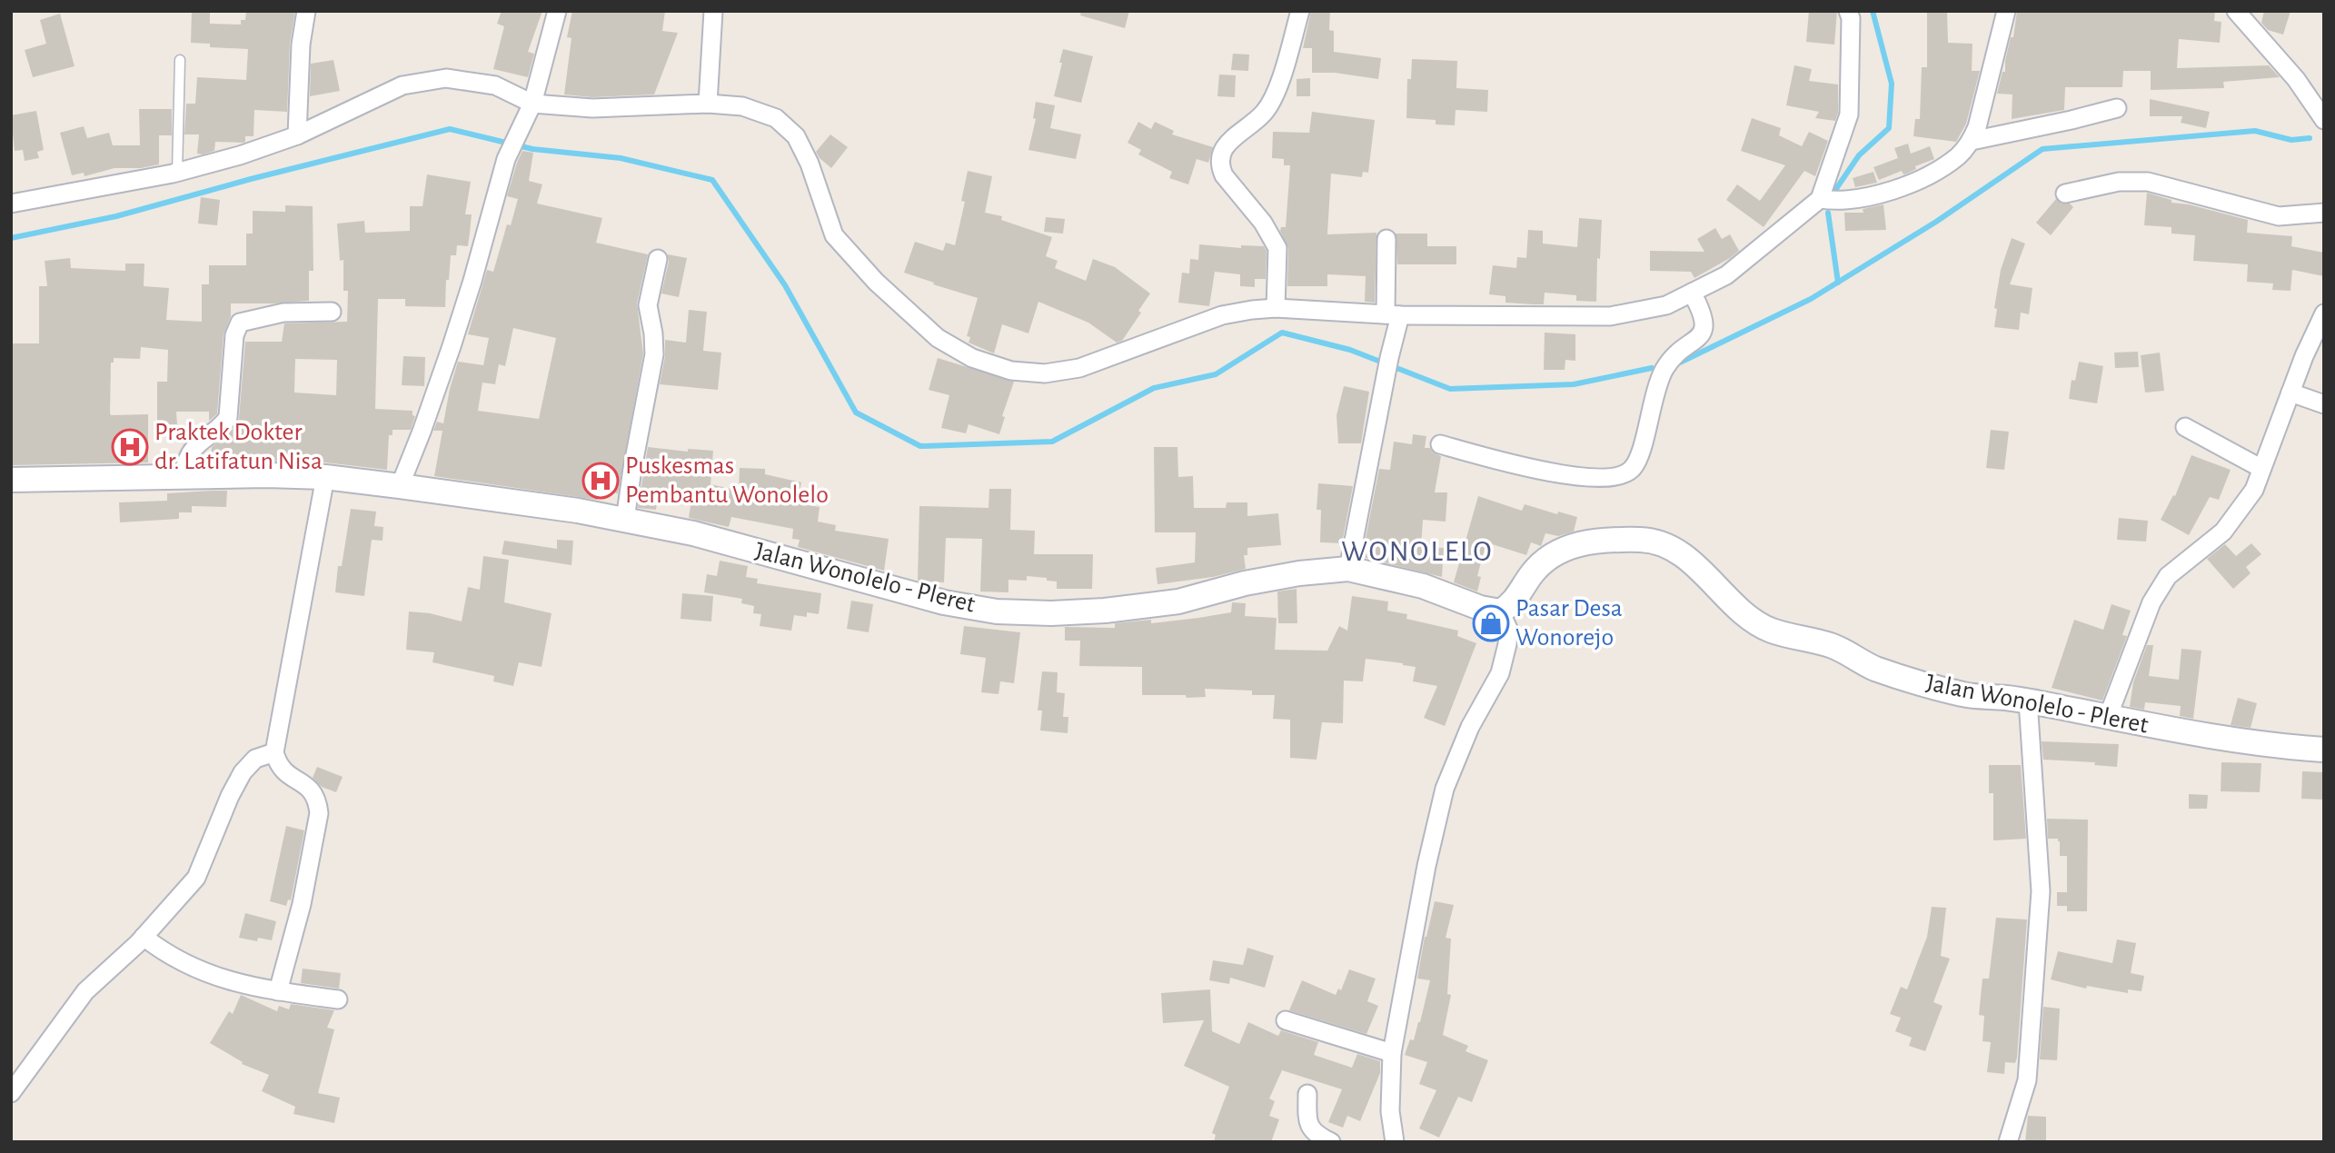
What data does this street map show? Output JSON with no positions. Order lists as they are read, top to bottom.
{
  "streets": {
    "main road": ["Jalan Wonolelo - Pleret"]
  },
  "districts": ["WONOLELO"],
  "places": {
    "hospital": ["Praktek Dokter dr. Latifatun Nisa", "Puskesmas Pembantu Wonolelo"],
    "shop": ["Pasar Desa Wonorejo"]
  }
}
